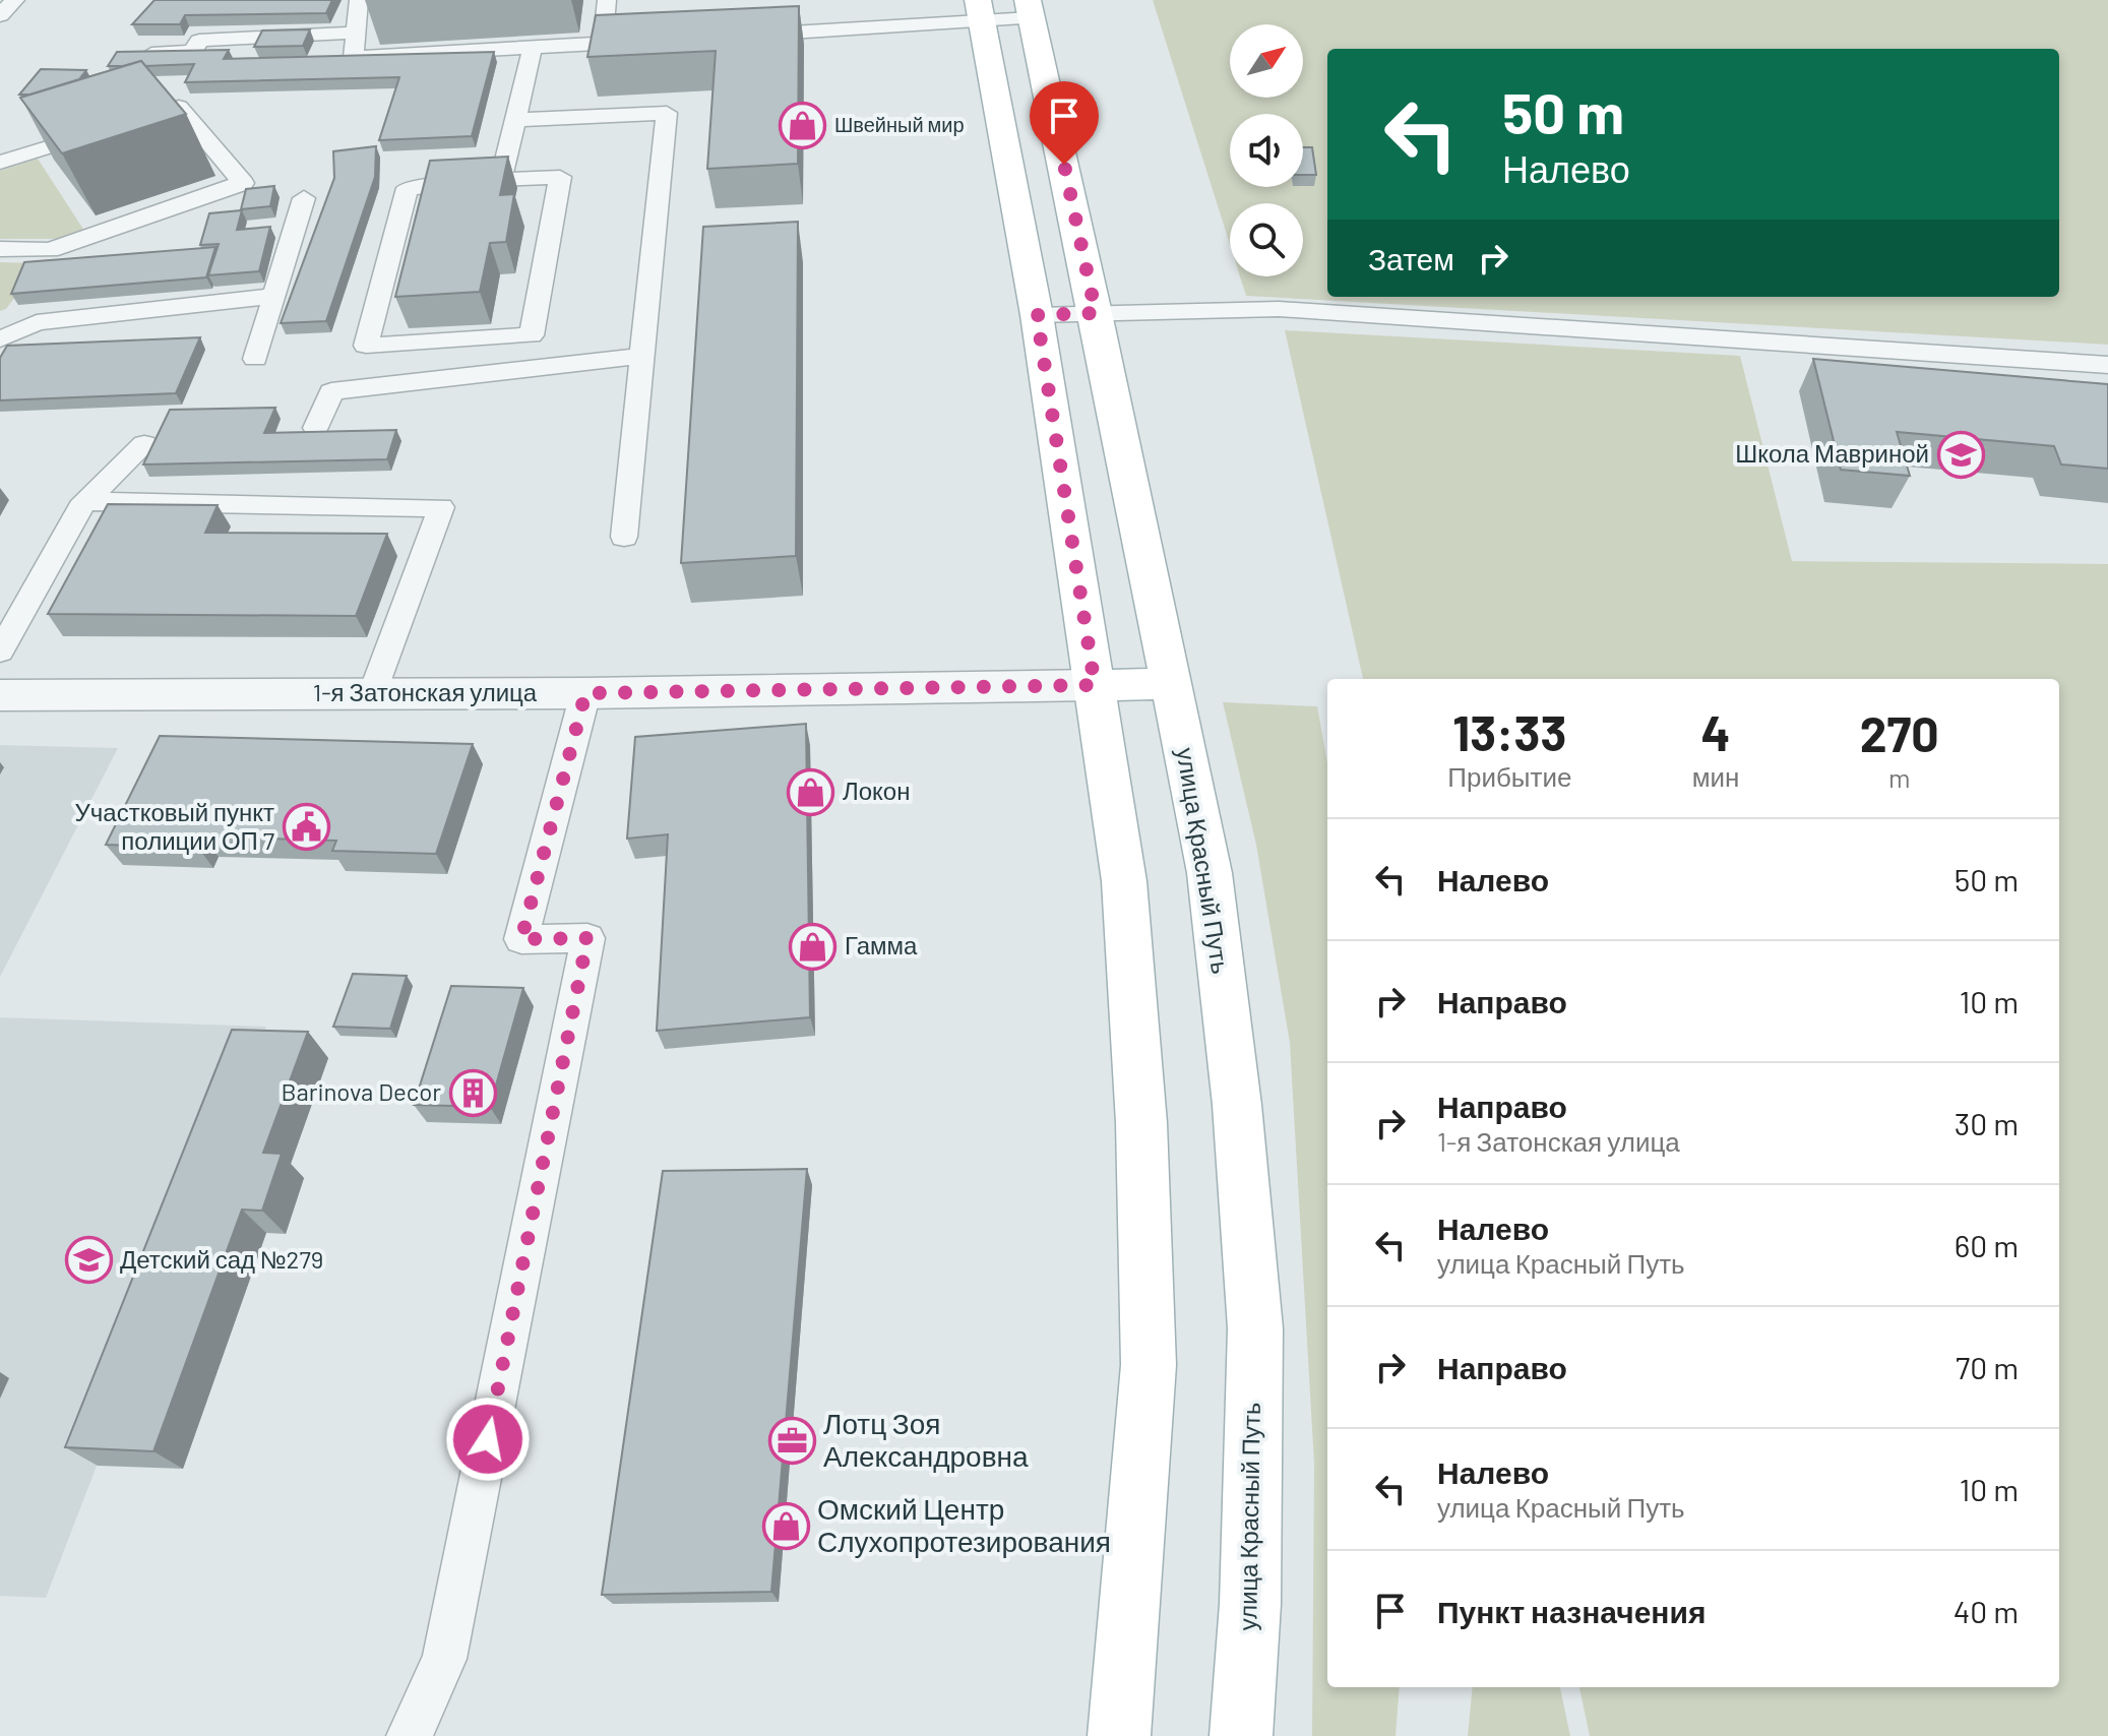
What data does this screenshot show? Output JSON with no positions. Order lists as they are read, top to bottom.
{
  "streets": {
    "main road": ["улица Красный Путь"],
    "street": ["1-я Затонская улица"]
  },
  "places": {
    "shop": [
      "Швейный мир",
      "Локон",
      "Гамма",
      "Омский Центр Слухопротезирования"
    ],
    "school or university": ["Школа Мавриной", "Детский сад №279"],
    "public building": ["Участковый пункт полиции ОП 7"],
    "building": ["Barinova Decor"],
    "office": ["Лотц Зоя Александровна"]
  },
  "north": "top right",
  "page": {
    "turn": ["50 m", "Налево"],
    "then": "Затем",
    "eta": [
      "13:33",
      "Прибытие",
      "4",
      "мин",
      "270",
      "m"
    ],
    "list": [
      {
        "name": "Налево",
        "value": "50 m"
      },
      {
        "name": "Направо",
        "value": "10 m"
      },
      {
        "name": "Направо",
        "note": "1-я Затонская улица",
        "value": "30 m"
      },
      {
        "name": "Налево",
        "note": "улица Красный Путь",
        "value": "60 m"
      },
      {
        "name": "Направо",
        "value": "70 m"
      },
      {
        "name": "Налево",
        "note": "улица Красный Путь",
        "value": "10 m"
      },
      {
        "name": "Пункт назначения",
        "value": "40 m"
      }
    ]
  }
}
